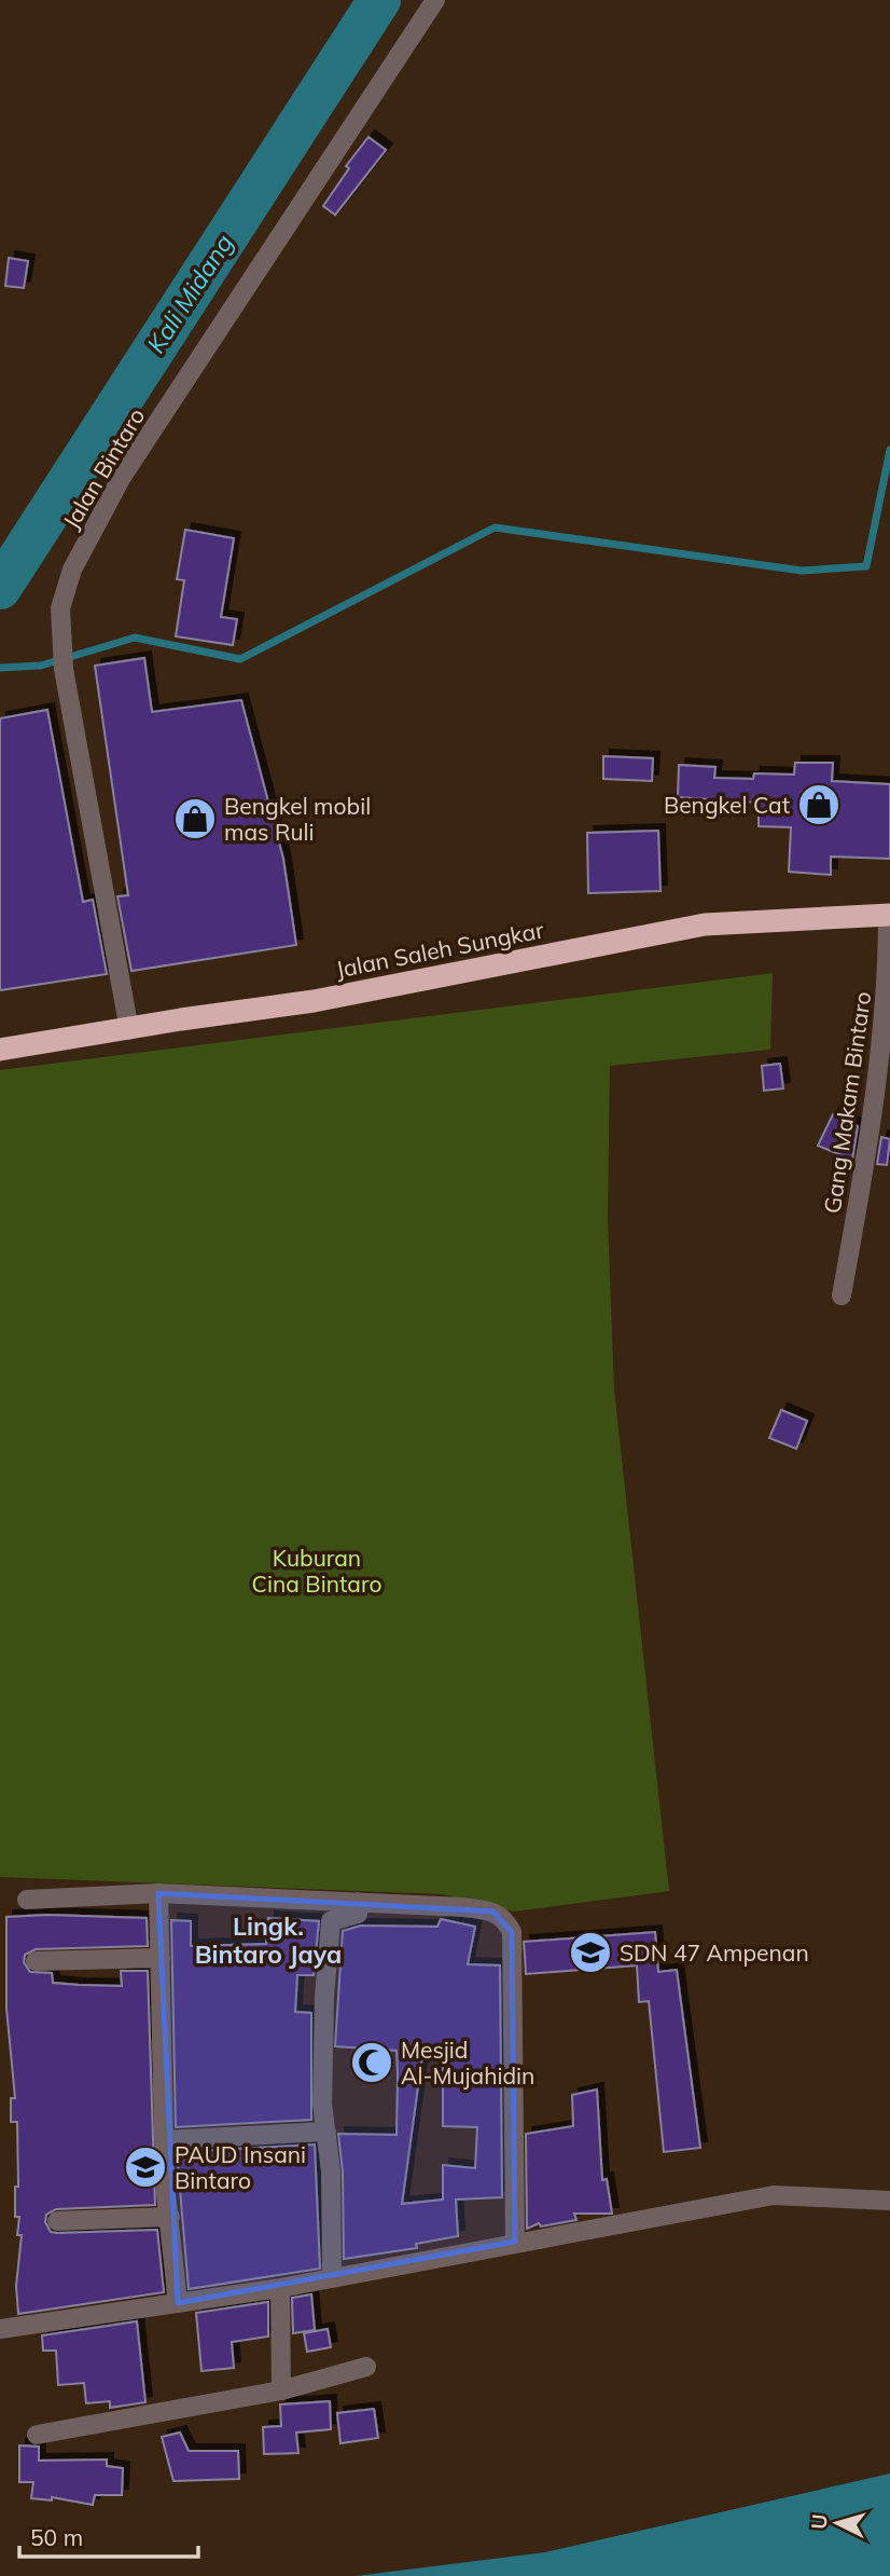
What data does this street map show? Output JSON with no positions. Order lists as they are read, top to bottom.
{
  "streets": {
    "highway": ["Jalan Saleh Sungkar"],
    "street": ["Jalan Bintaro", "Gang Makam Bintaro"]
  },
  "crossings": [
    ["Jalan Bintaro", "Jalan Saleh Sungkar"],
    ["Jalan Saleh Sungkar", "Gang Makam Bintaro"]
  ],
  "districts": ["Lingk. Bintaro Jaya"],
  "water": ["Kali Midang"],
  "parks": ["Kuburan Cina Bintaro"],
  "places": {
    "shop": ["Bengkel Cat", "Bengkel mobil mas Ruli"],
    "school or university": ["SDN 47 Ampenan", "PAUD Insani Bintaro"],
    "mosque": ["Mesjid Al-Mujahidin"]
  },
  "scale_bar": "50 m",
  "north": "left"
}
